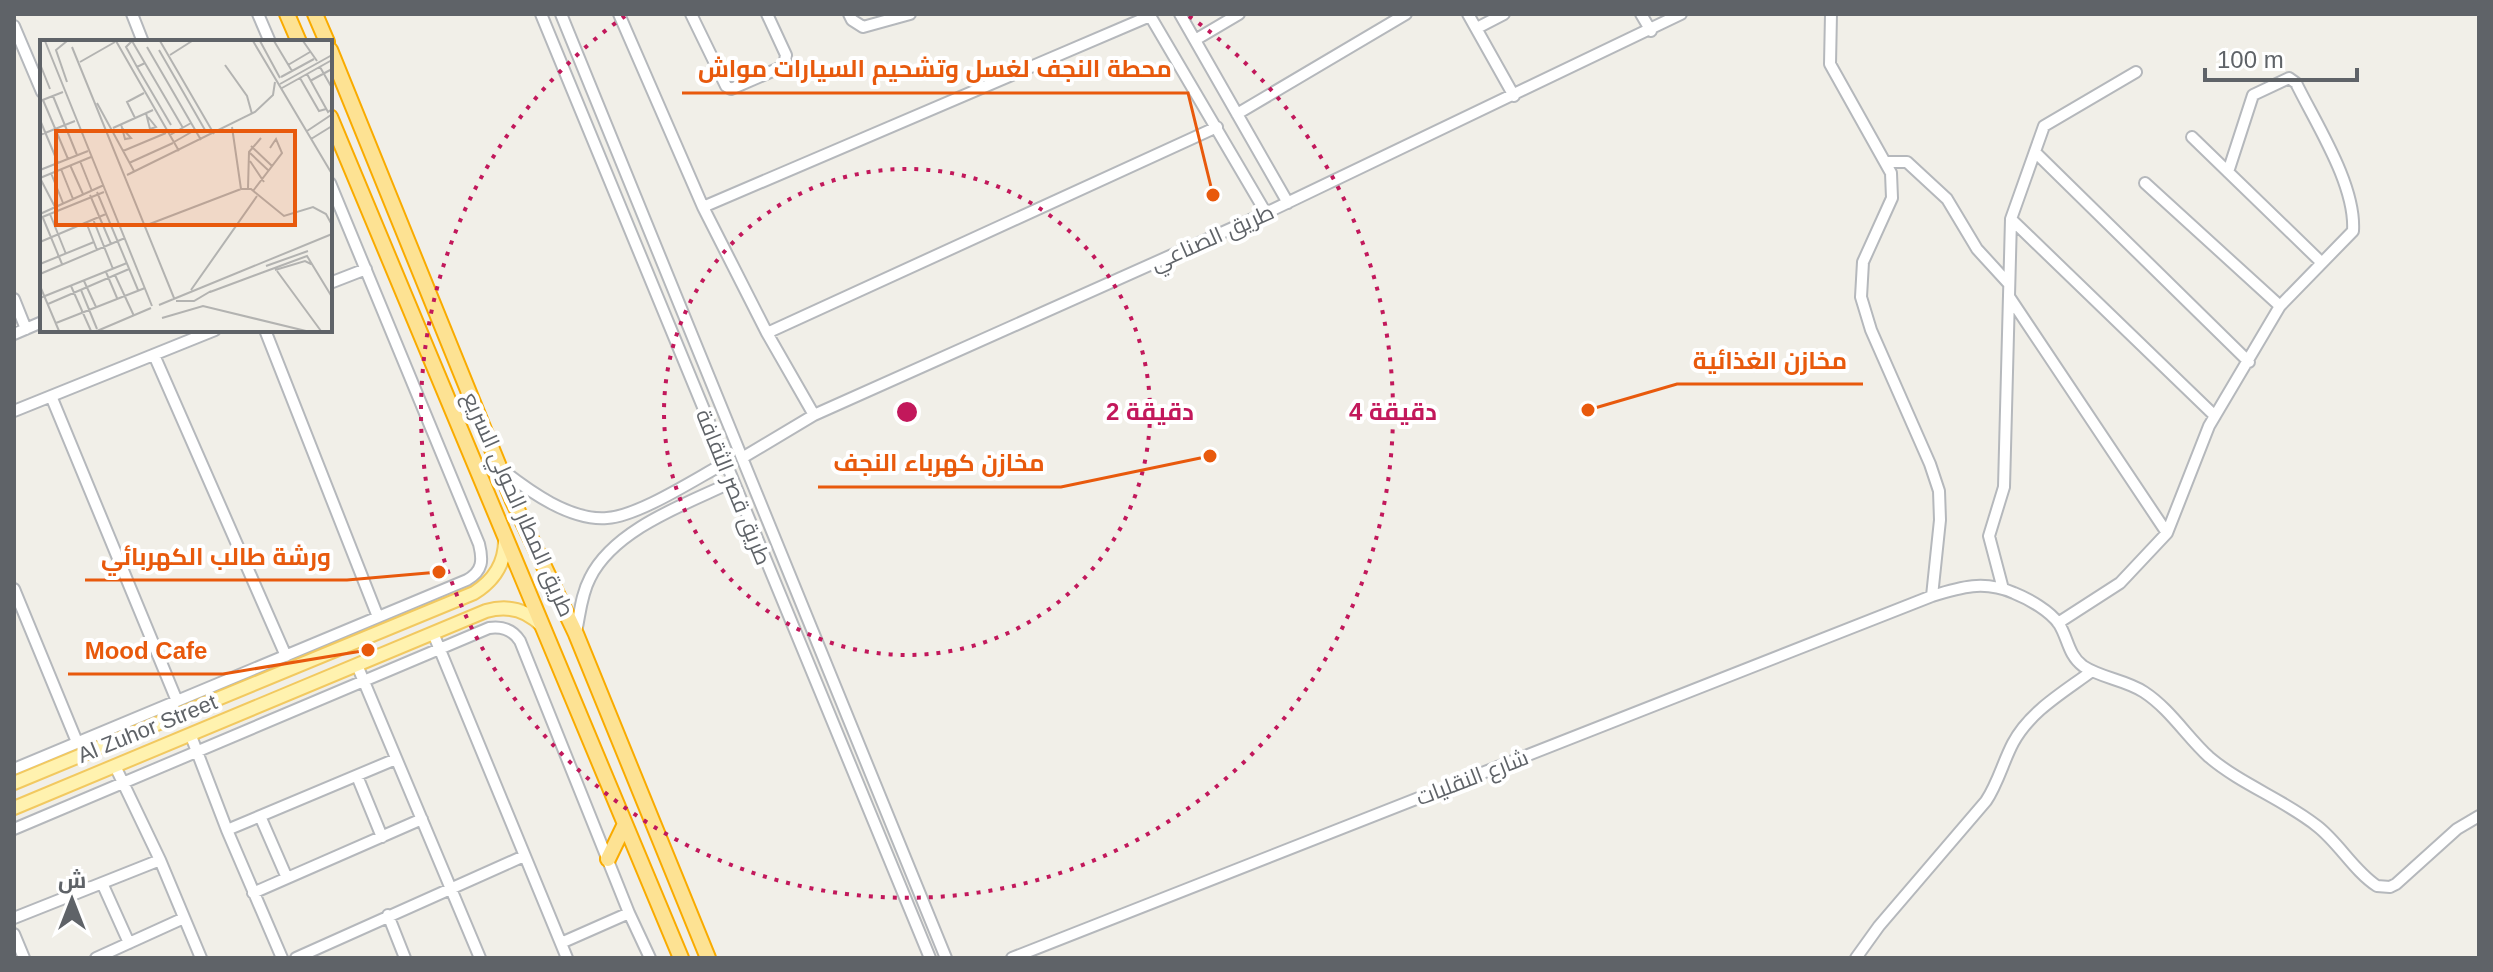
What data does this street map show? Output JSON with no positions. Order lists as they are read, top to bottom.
{
  "streets": {
    "highway": ["طريق المطار الحولي السريع"],
    "main road": ["Al Zuhor Street"],
    "street": ["طريق الصناعي", "طريق قصر الثقافة", "شارع النقليات"]
  },
  "crossings": [
    ["طريق الصناعي", "طريق قصر الثقافة"],
    ["طريق المطار الحولي السريع", "Al Zuhor Street"]
  ],
  "places": [
    "محطة النجف لغسل وتشحيم السيارات مواش",
    "مخازن الغذائية",
    "مخازن كهرباء النجف",
    "ورشة طالب الكهربائي",
    "Mood Cafe"
  ],
  "scale_bar": "100 m",
  "north": "top",
  "rings": ["2 دقيقة", "4 دقيقة"]
}
